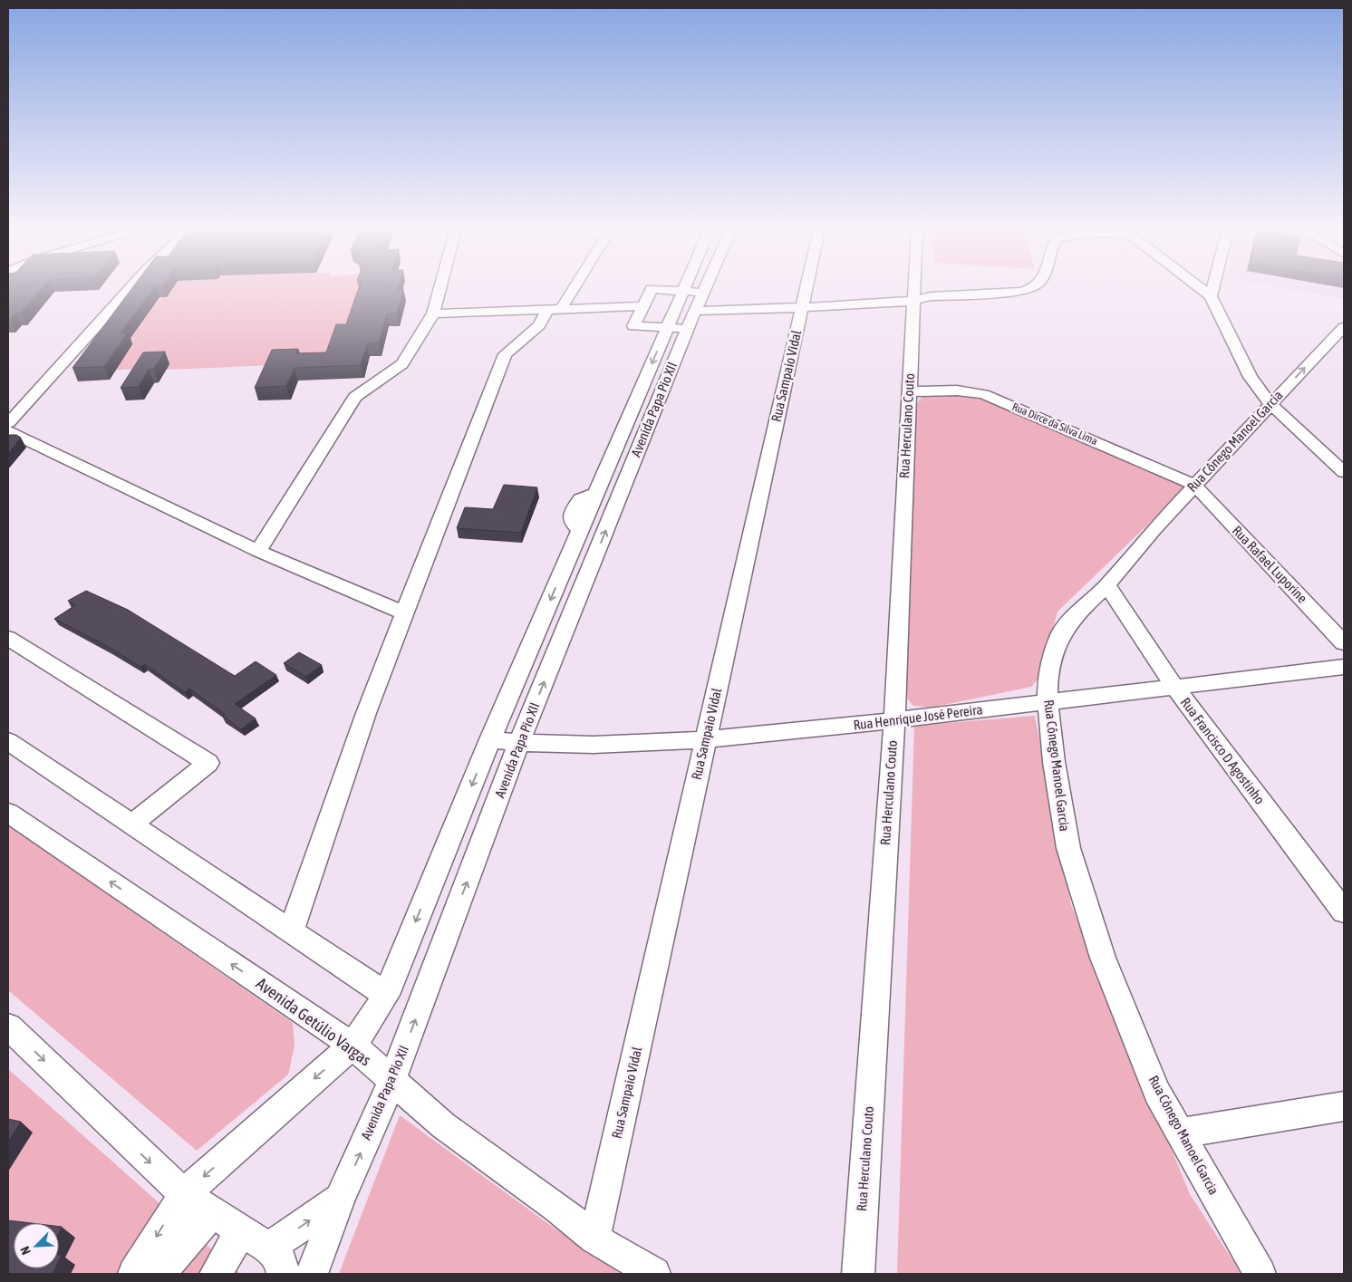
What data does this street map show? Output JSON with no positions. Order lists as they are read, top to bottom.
{
  "streets": {
    "street": [
      "Rua Sampaio Vidal",
      "Avenida Papa Pio XII",
      "Rua Dirce da Silva Lima",
      "Rua Herculano Couto",
      "Rua Cônego Manoel Garcia",
      "Rua Rafael Luporine",
      "Rua Henrique José Pereira",
      "Rua Francisco D Agostinho",
      "Avenida Getúlio Vargas"
    ]
  },
  "crossings": [
    ["Rua Sampaio Vidal", "Rua Henrique José Pereira"],
    ["Rua Sampaio Vidal", "Avenida Getúlio Vargas"],
    ["Avenida Papa Pio XII", "Rua Henrique José Pereira"],
    ["Avenida Papa Pio XII", "Avenida Getúlio Vargas"],
    ["Rua Dirce da Silva Lima", "Rua Herculano Couto"],
    ["Rua Dirce da Silva Lima", "Rua Cônego Manoel Garcia"],
    ["Rua Dirce da Silva Lima", "Rua Rafael Luporine"],
    ["Rua Herculano Couto", "Rua Henrique José Pereira"],
    ["Rua Cônego Manoel Garcia", "Rua Rafael Luporine"],
    ["Rua Cônego Manoel Garcia", "Rua Henrique José Pereira"],
    ["Rua Cônego Manoel Garcia", "Rua Francisco D Agostinho"],
    ["Rua Henrique José Pereira", "Rua Francisco D Agostinho"]
  ],
  "north": "bottom left"
}
